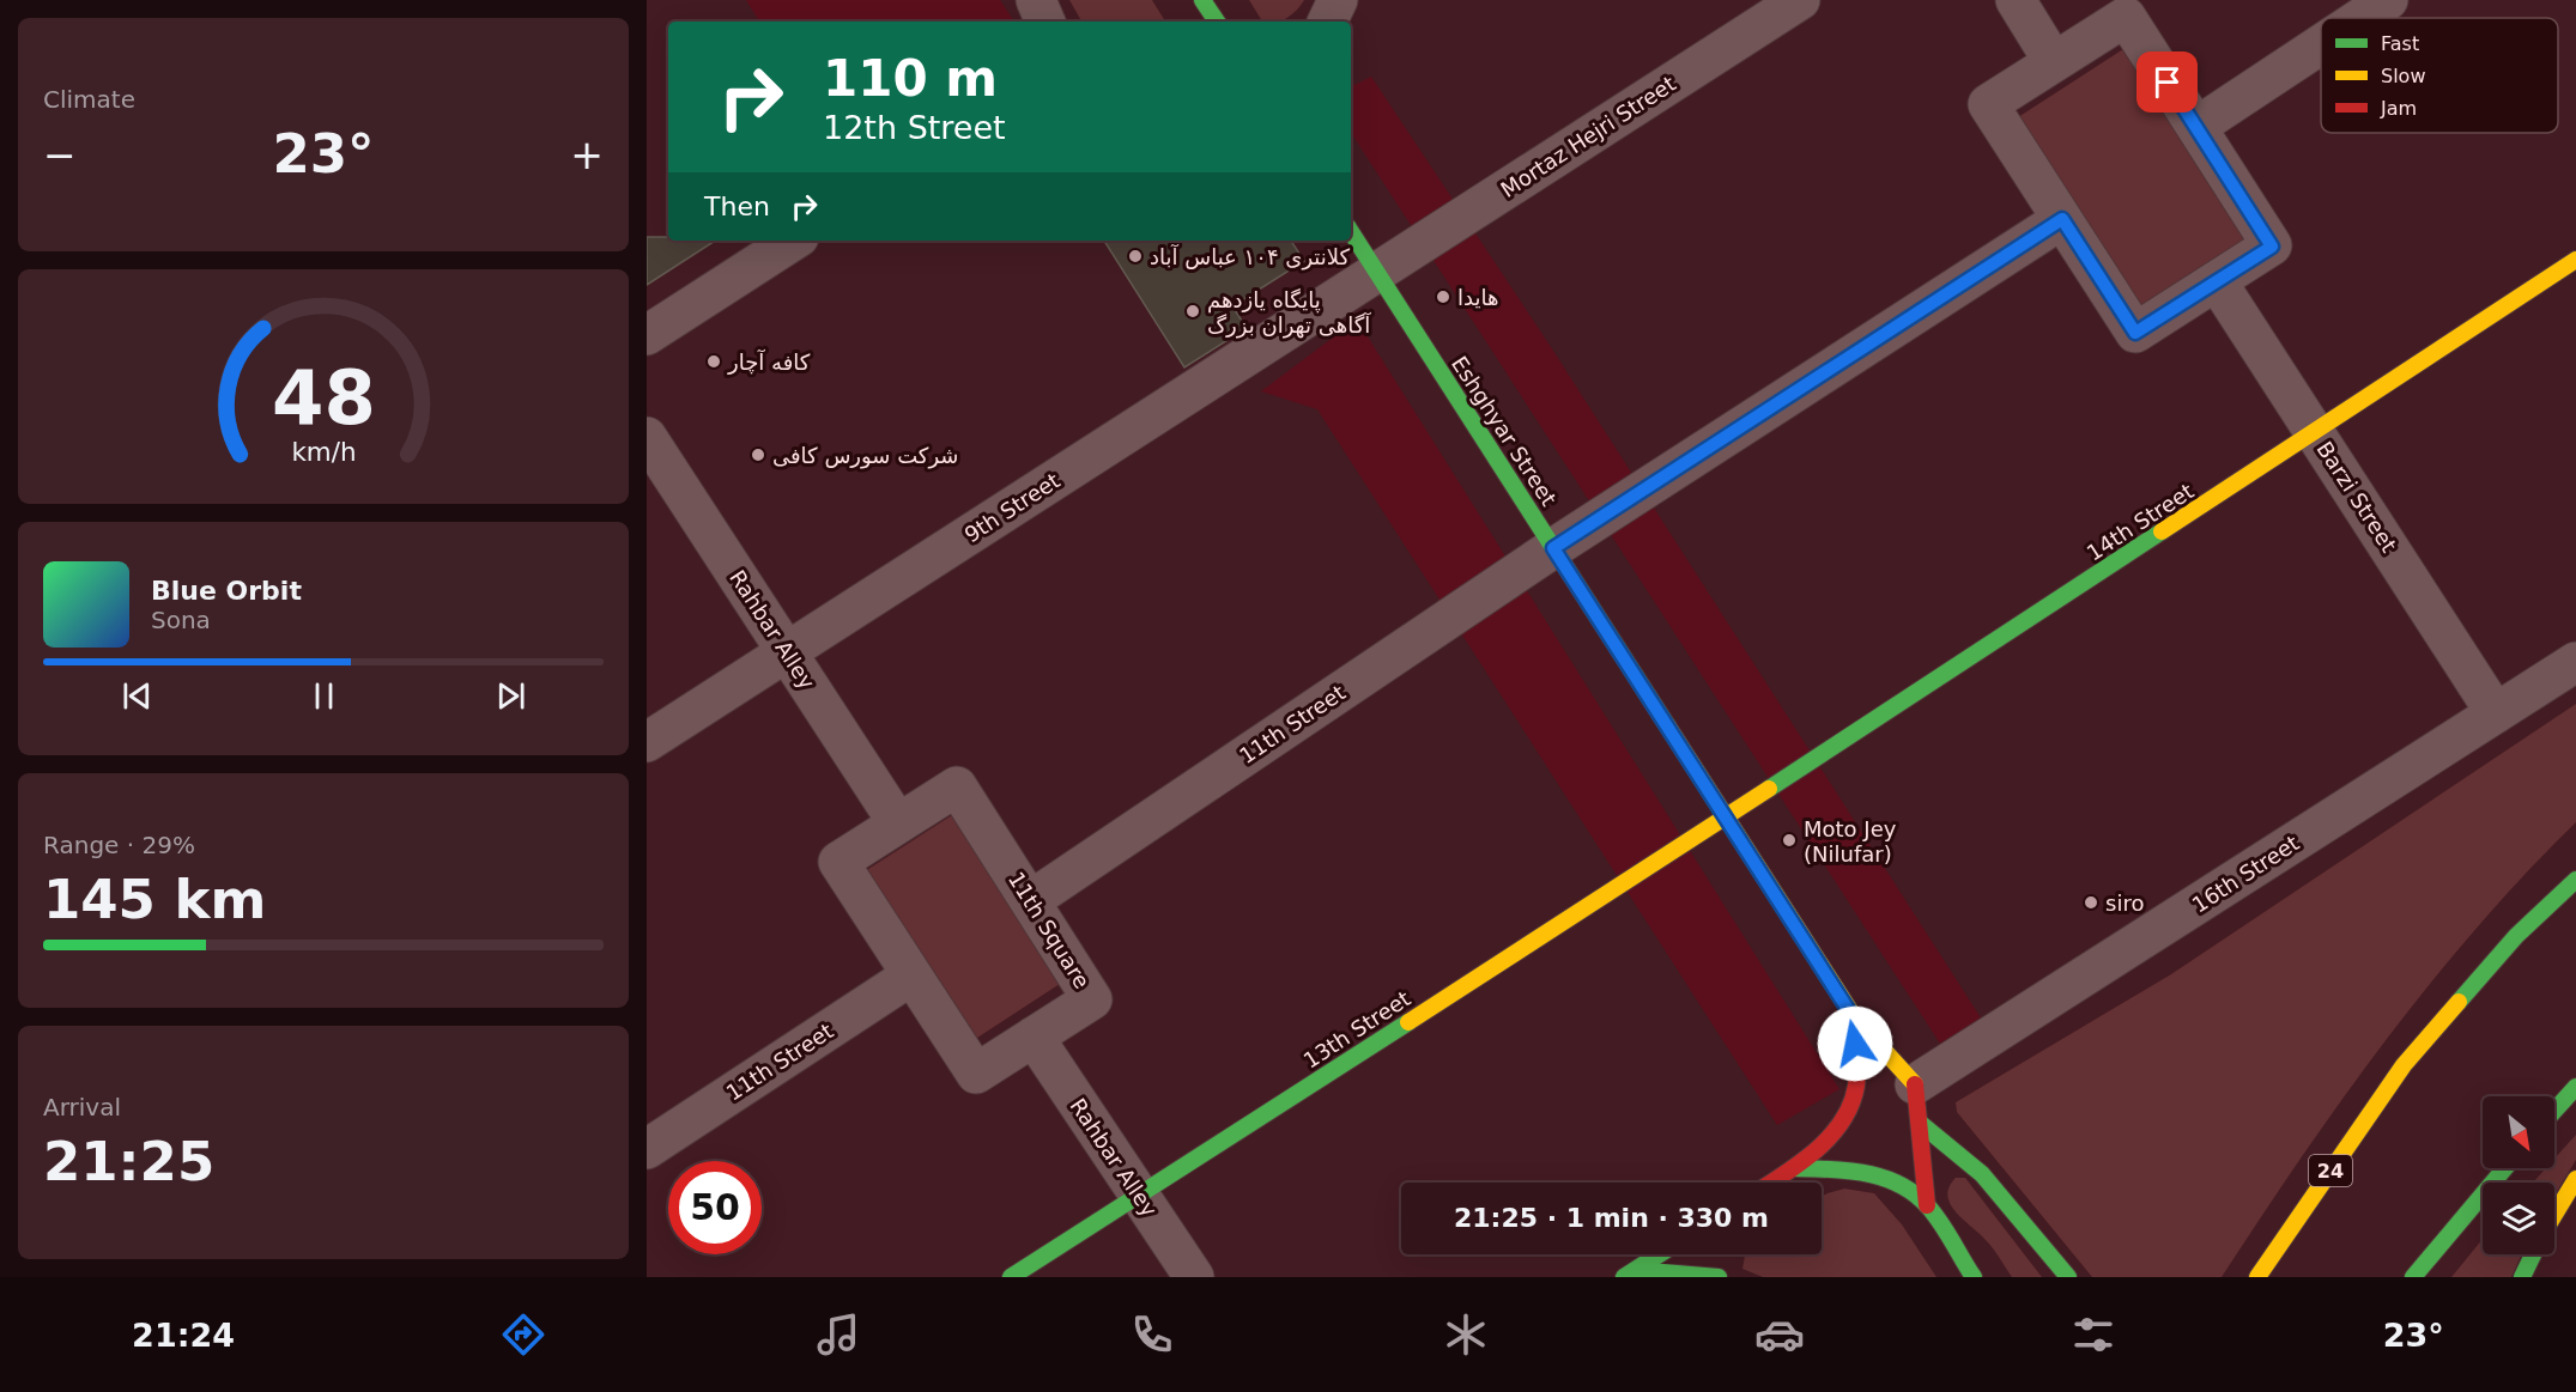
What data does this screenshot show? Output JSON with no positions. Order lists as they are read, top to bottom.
{
  "streets": {
    "main road": [
      "Eshghyar Street",
      "14th Street",
      "13th Street",
      "24"
    ],
    "street": [
      "Mortaz Hejri Street",
      "Barzi Street",
      "9th Street",
      "Rahbar Alley",
      "11th Street",
      "16th Street",
      "11th Square"
    ]
  },
  "crossings": [
    ["Mortaz Hejri Street", "Eshghyar Street"],
    ["Mortaz Hejri Street", "9th Street"],
    ["Eshghyar Street", "9th Street"],
    ["Eshghyar Street", "14th Street"],
    ["Eshghyar Street", "11th Street"],
    ["Eshghyar Street", "16th Street"],
    ["Eshghyar Street", "13th Street"],
    ["Barzi Street", "14th Street"],
    ["Barzi Street", "16th Street"],
    ["9th Street", "Rahbar Alley"],
    ["14th Street", "13th Street"],
    ["Rahbar Alley", "11th Square"],
    ["Rahbar Alley", "13th Street"],
    ["11th Street", "11th Square"]
  ],
  "places": [
    "کلانتری ۱۰۴ عباس آباد",
    "هایدا",
    "پایگاه یازدهم آگاهی تهران بزرگ",
    "کافه آچار",
    "شرکت سورس کافی",
    "Moto Jey (Nilufar)",
    "siro"
  ],
  "legend": ["Fast", "Slow", "Jam"],
  "north": "bottom right",
  "page": {
    "tile": [
      "Climate",
      ["Range · 29%", "145 km"],
      ["Arrival", "21:25"]
    ],
    "turn": ["110 m", "12th Street"],
    "heat": ["−", "23°", "+"],
    "then": "Then",
    "song": ["Blue Orbit", "Sona"],
    "limit": "50",
    "trip": "21:25 · 1 min · 330 m",
    "tabs": ["21:24", "23°"],
    "gauge": ["48", "km/h"]
  }
}
